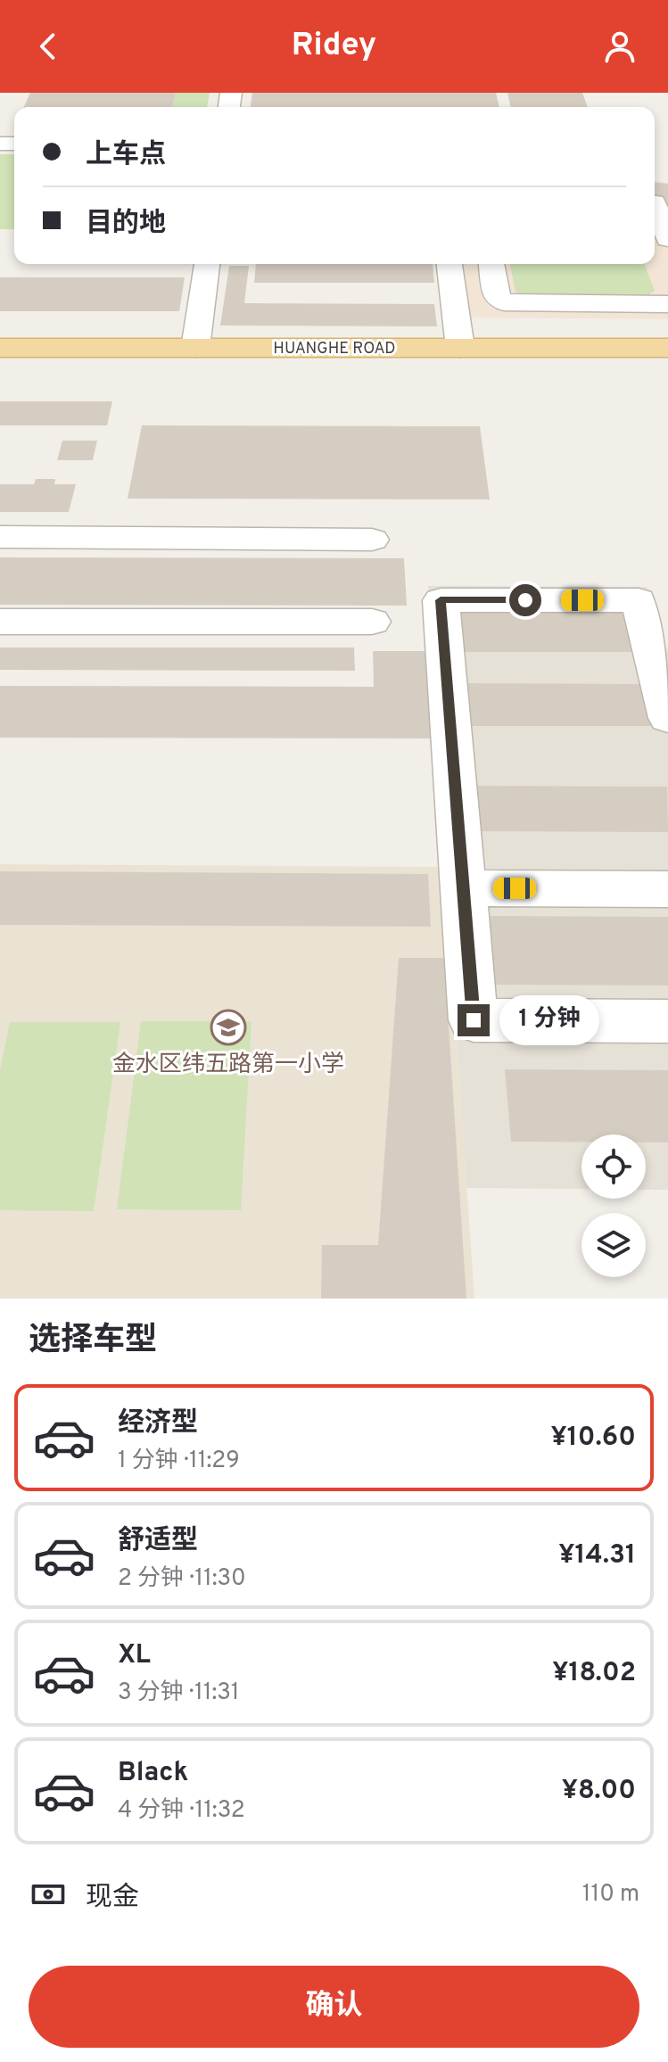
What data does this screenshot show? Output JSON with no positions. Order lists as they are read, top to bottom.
{
  "streets": {
    "main road": ["HUANGHE ROAD"]
  },
  "places": {
    "school or university": ["金水区纬五路第一小学"]
  },
  "page": {
    "header": "Ridey",
    "banner": ["上车点", "目的地"],
    "bubble": "1 分钟",
    "heading": "选择车型",
    "list": [
      {
        "name": "经济型",
        "note": "1 分钟 · 11:29",
        "value": "¥10.60"
      },
      {
        "name": "舒适型",
        "note": "2 分钟 · 11:30",
        "value": "¥14.31"
      },
      {
        "name": "XL",
        "note": "3 分钟 · 11:31",
        "value": "¥18.02"
      },
      {
        "name": "Black",
        "note": "4 分钟 · 11:32",
        "value": "¥8.00"
      }
    ],
    "pay": ["现金", "110 m"],
    "buttons": "确认"
  }
}
